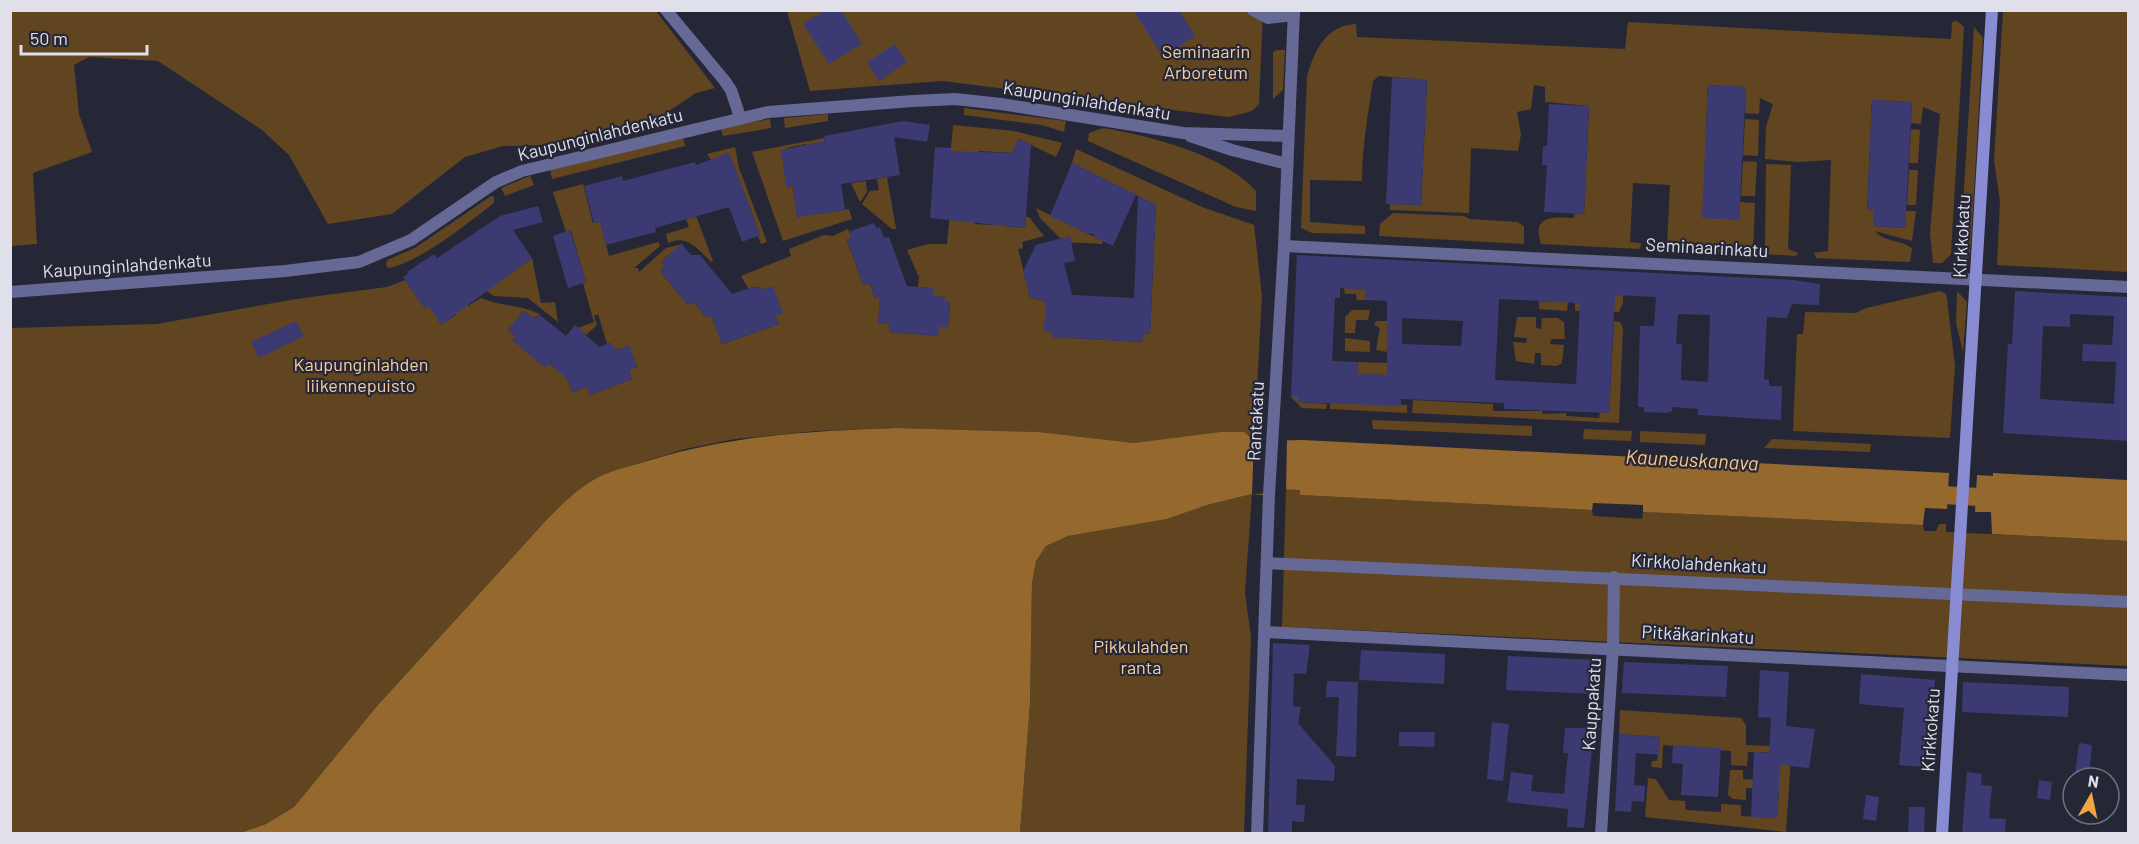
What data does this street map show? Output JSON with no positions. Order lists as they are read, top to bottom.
{
  "streets": {
    "street": [
      "Kaupunginlahdenkatu",
      "Kirkkokatu",
      "Seminaarinkatu",
      "Rantakatu",
      "Kirkkolahdenkatu",
      "Pitkäkarinkatu",
      "Kauppakatu"
    ]
  },
  "crossings": [
    ["Kaupunginlahdenkatu", "Rantakatu"],
    ["Kirkkokatu", "Seminaarinkatu"],
    ["Kirkkokatu", "Kirkkolahdenkatu"],
    ["Kirkkokatu", "Pitkäkarinkatu"],
    ["Seminaarinkatu", "Rantakatu"],
    ["Rantakatu", "Kirkkolahdenkatu"],
    ["Rantakatu", "Pitkäkarinkatu"],
    ["Kirkkolahdenkatu", "Kauppakatu"],
    ["Pitkäkarinkatu", "Kauppakatu"]
  ],
  "water": ["Kauneuskanava"],
  "parks": ["Seminaarin Arboretum", "Kaupunginlahden liikennepuisto", "Pikkulahden ranta"],
  "scale_bar": "50 m",
  "north": "top"
}
